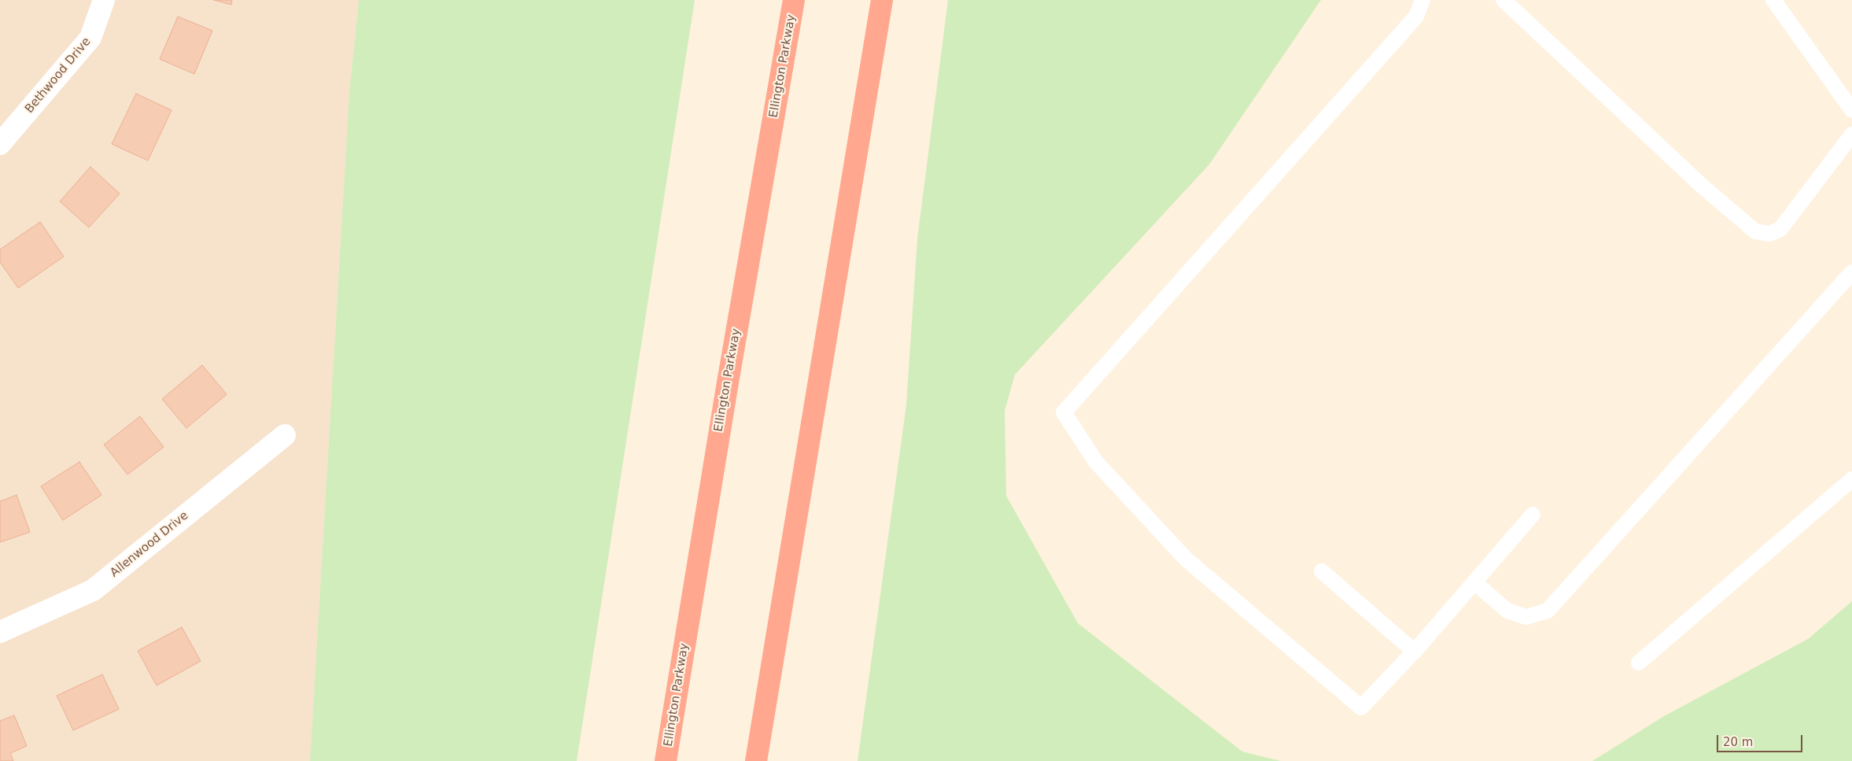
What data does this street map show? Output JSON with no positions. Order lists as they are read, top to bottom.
{
  "streets": {
    "highway": ["Ellington Parkway"],
    "street": ["Bethwood Drive", "Allenwood Drive"]
  },
  "scale_bar": "20 m"
}
